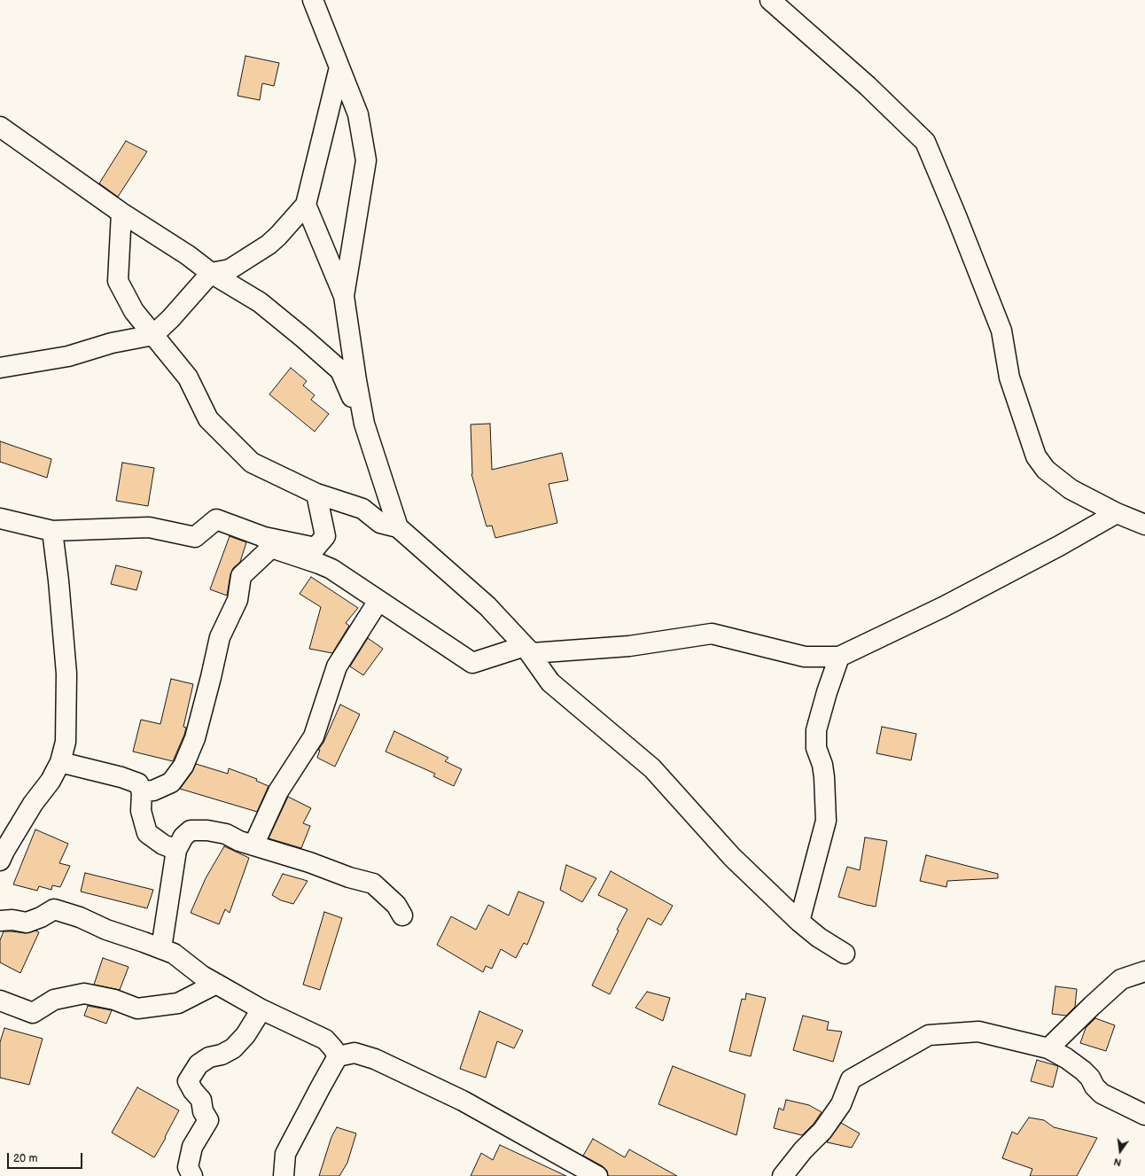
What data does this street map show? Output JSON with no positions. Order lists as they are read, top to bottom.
{
  "scale_bar": "20 m",
  "north": "bottom"
}
